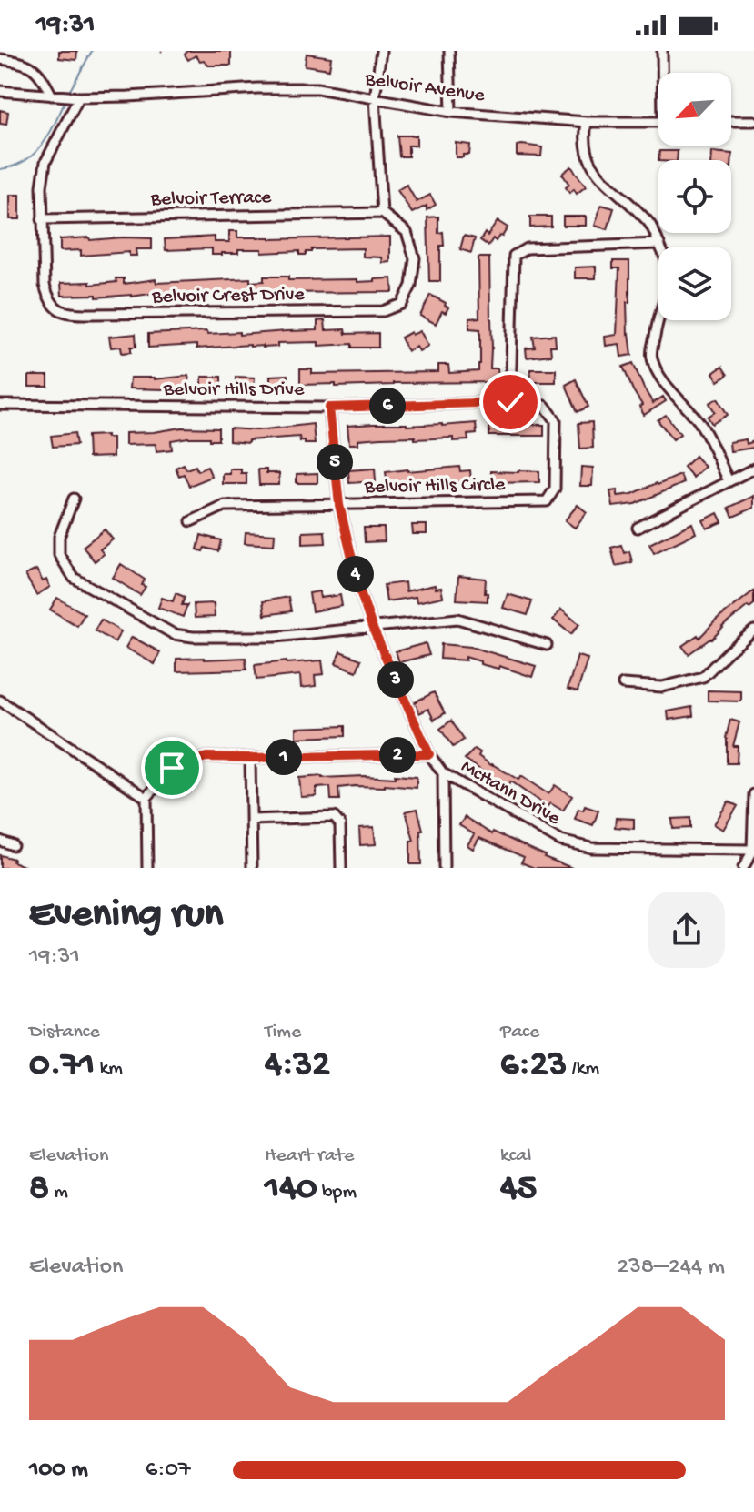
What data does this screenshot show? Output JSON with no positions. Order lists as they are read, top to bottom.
{
  "streets": {
    "street": [
      "Belvoir Avenue",
      "Belvoir Terrace",
      "Belvoir Crest Drive",
      "Belvoir Hills Drive",
      "Belvoir Hills Circle",
      "McHann Drive"
    ]
  },
  "crossings": [
    ["Belvoir Avenue", "Belvoir Crest Drive"],
    ["Belvoir Terrace", "Belvoir Crest Drive"],
    ["Belvoir Hills Drive", "Belvoir Hills Circle"],
    ["Belvoir Hills Drive", "McHann Drive"],
    ["Belvoir Hills Circle", "McHann Drive"]
  ],
  "north": "bottom left",
  "page": {
    "status": "19:31",
    "pins": [
      "6",
      "5",
      "4",
      "3",
      "2",
      "1"
    ],
    "heading": ["Evening run", "19:31"],
    "stats": [
      ["Distance", "0.71 km"],
      ["Time", "4:32"],
      ["Pace", "6:23 /km"],
      ["Elevation", "8 m"],
      ["Heart rate", "140 bpm"],
      ["kcal", "45"]
    ],
    "chart": ["Elevation", "238–244 m"],
    "list": [
      {
        "name": "100 m",
        "note": "6:07"
      }
    ]
  }
}
